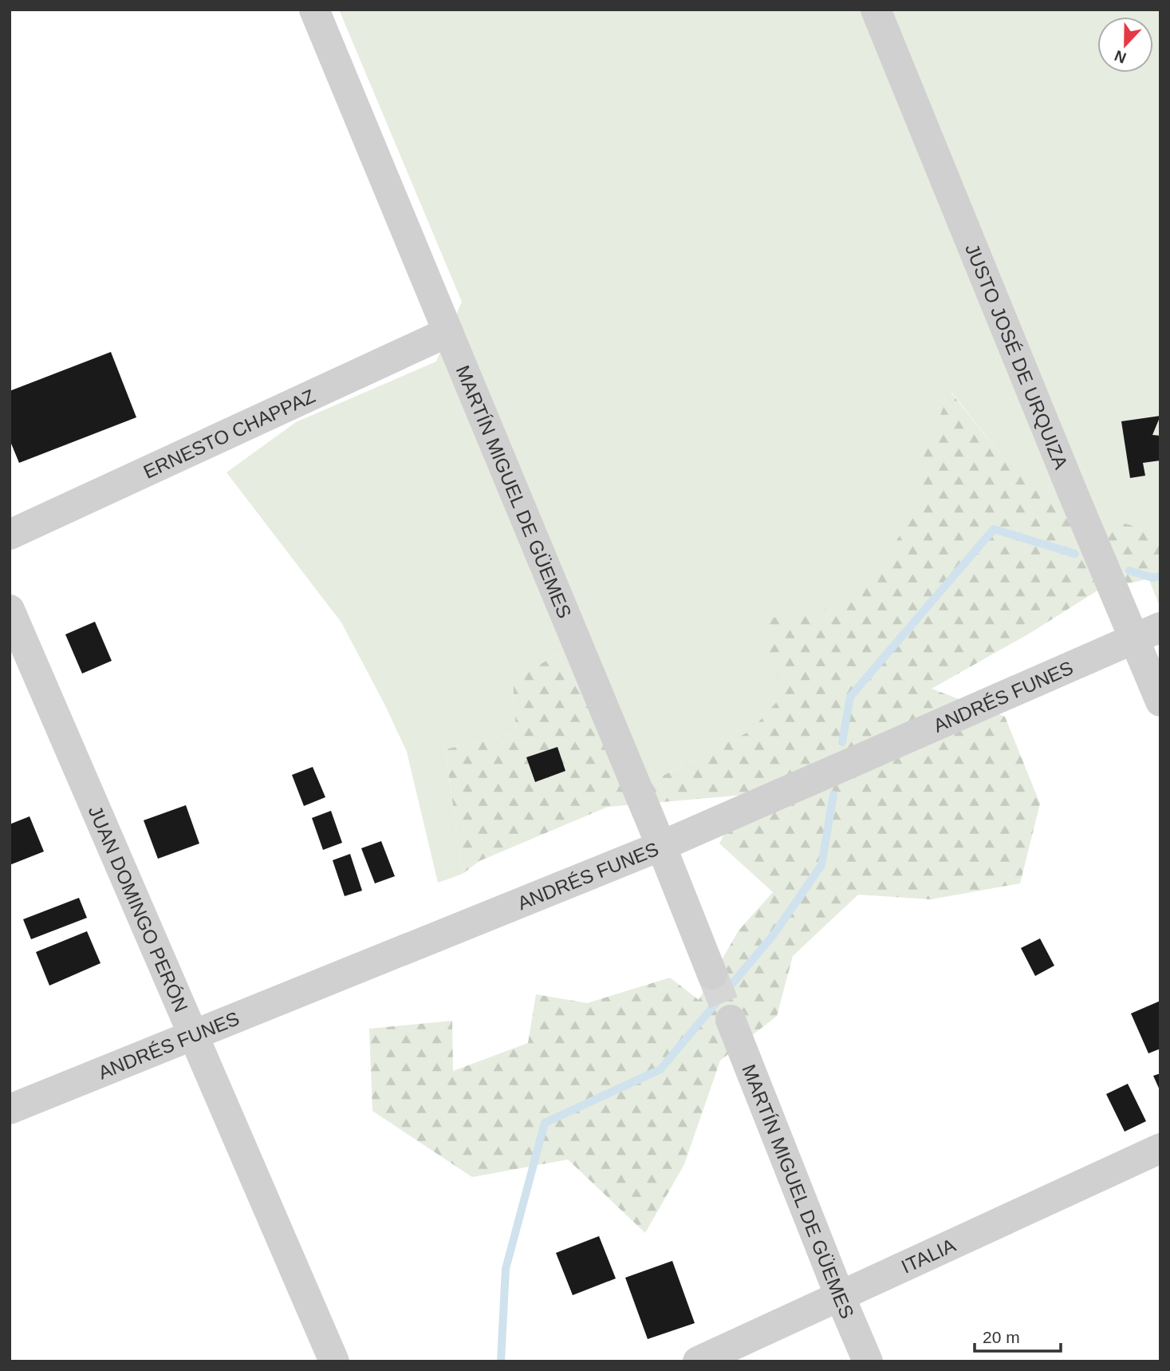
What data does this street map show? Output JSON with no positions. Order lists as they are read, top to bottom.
{
  "streets": {
    "street": [
      "JUSTO JOSÉ DE URQUIZA",
      "ERNESTO CHAPPAZ",
      "MARTÍN MIGUEL DE GÜEMES",
      "ANDRÉS FUNES",
      "JUAN DOMINGO PERÓN",
      "ITALIA"
    ]
  },
  "crossings": [
    ["JUSTO JOSÉ DE URQUIZA", "ANDRÉS FUNES"],
    ["ERNESTO CHAPPAZ", "MARTÍN MIGUEL DE GÜEMES"],
    ["MARTÍN MIGUEL DE GÜEMES", "ANDRÉS FUNES"],
    ["MARTÍN MIGUEL DE GÜEMES", "ITALIA"],
    ["ANDRÉS FUNES", "JUAN DOMINGO PERÓN"]
  ],
  "scale_bar": "20 m",
  "north": "bottom"
}
